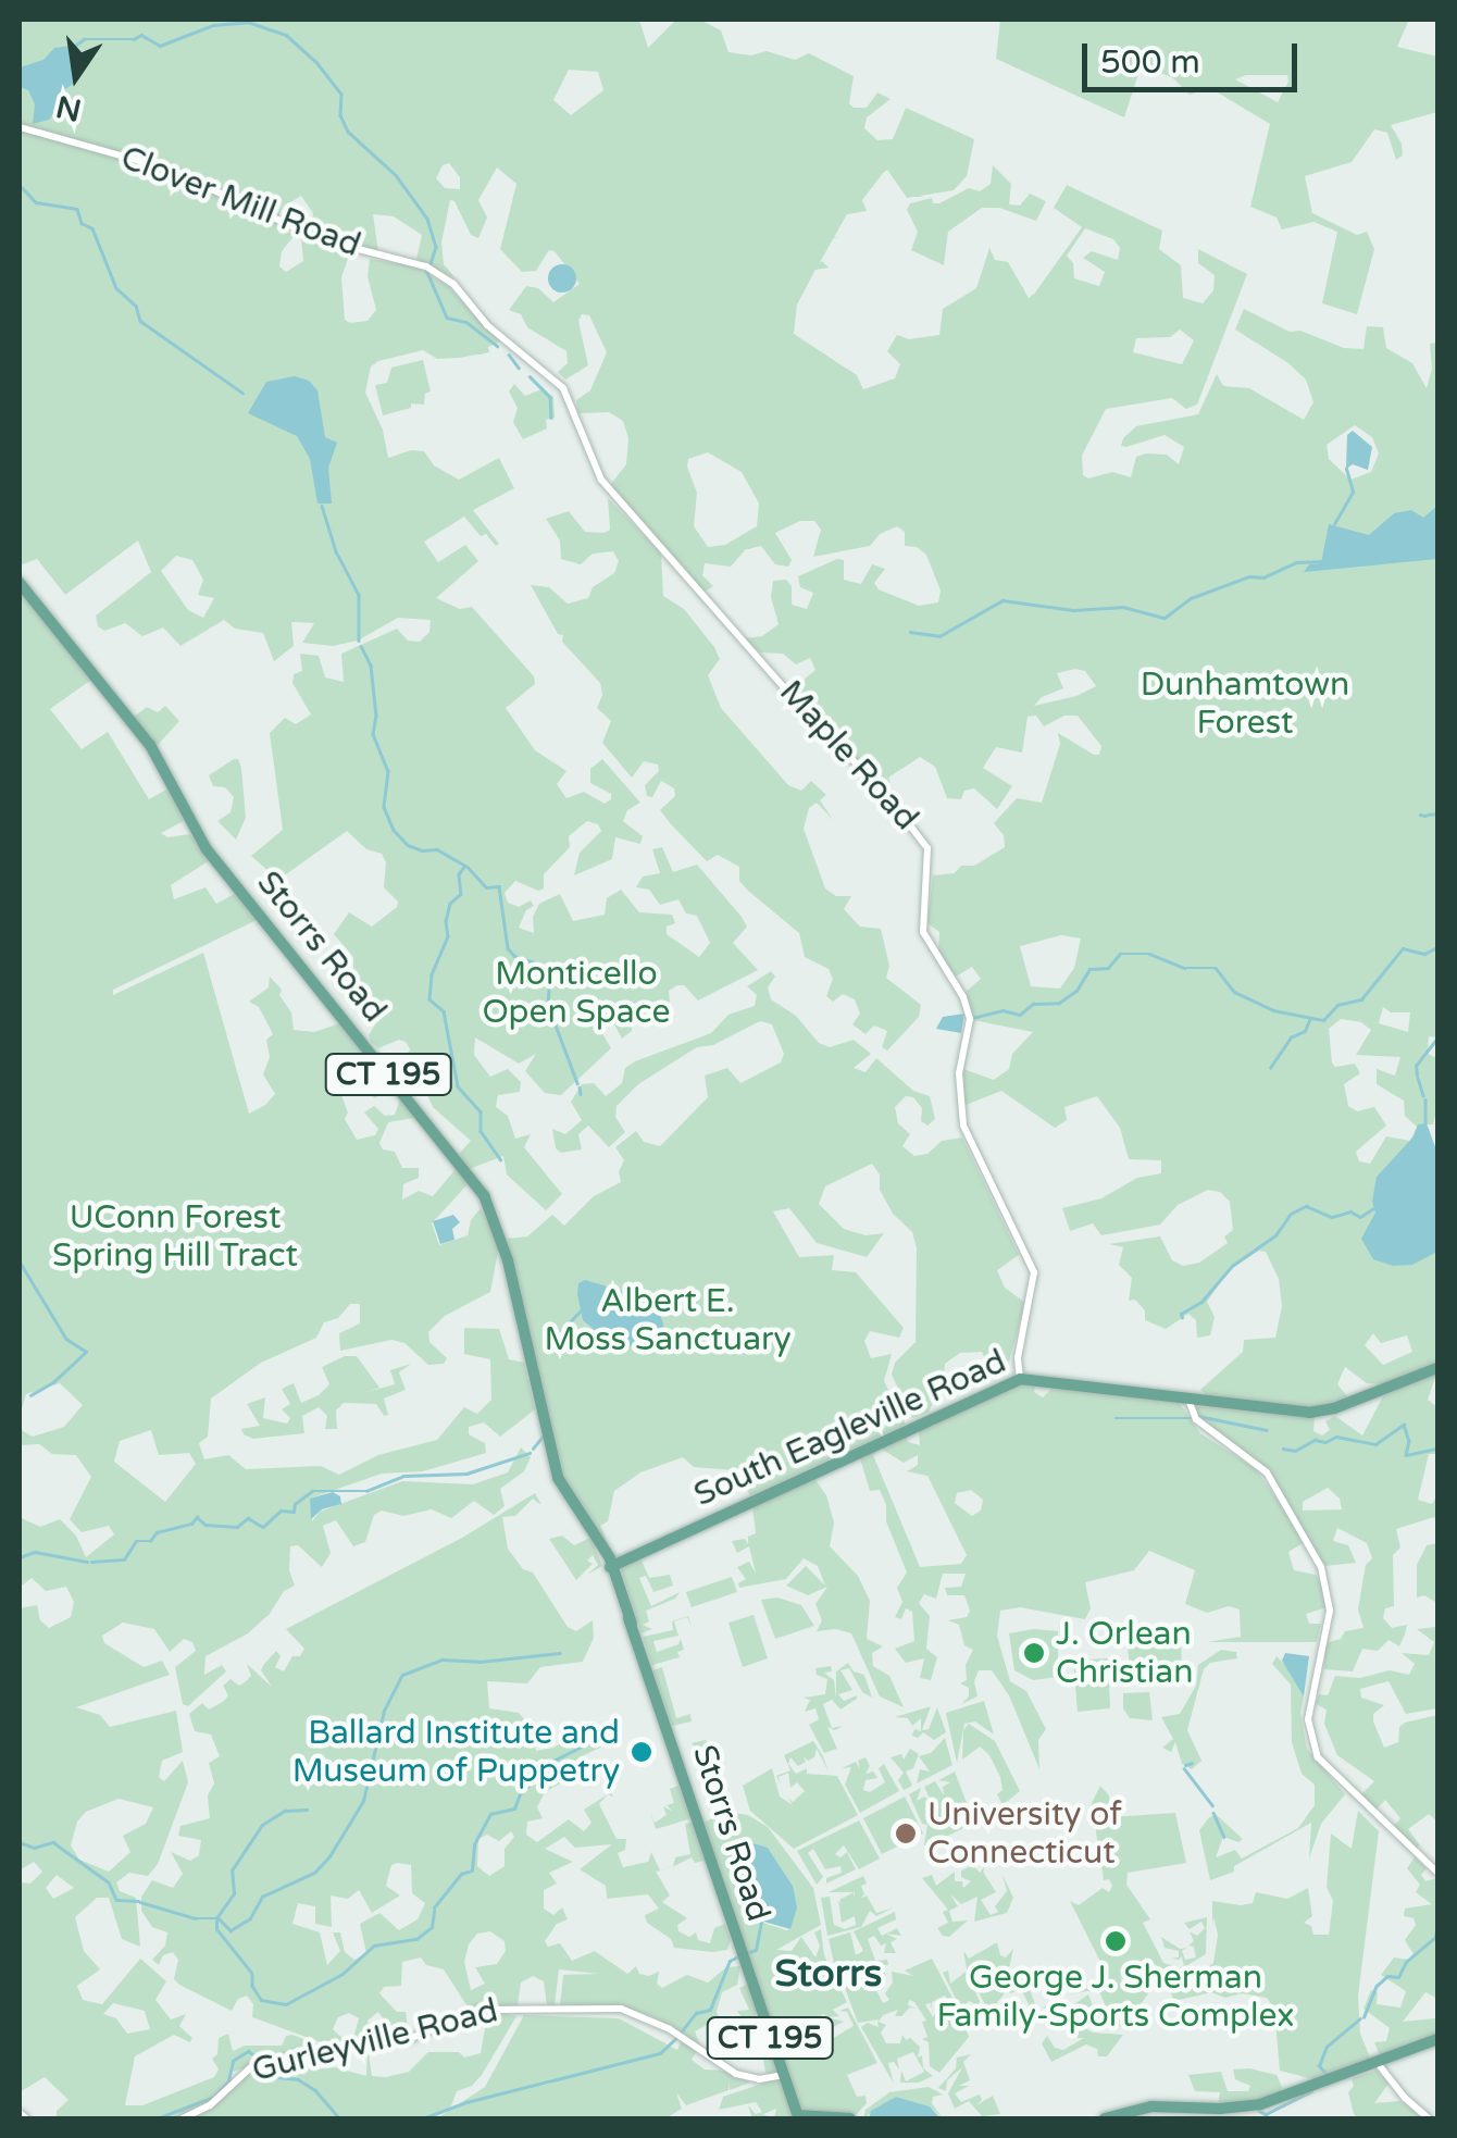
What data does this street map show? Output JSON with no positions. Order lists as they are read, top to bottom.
{
  "streets": {
    "main road": ["Storrs Road", "CT 195", "South Eagleville Road"],
    "street": ["Clover Mill Road", "Maple Road", "Gurleyville Road"]
  },
  "crossings": [
    ["Clover Mill Road", "Maple Road"],
    ["Maple Road", "South Eagleville Road"],
    ["Storrs Road", "South Eagleville Road"],
    ["Storrs Road", "Gurleyville Road"]
  ],
  "districts": ["Storrs"],
  "parks": [
    "Dunhamtown Forest",
    "Monticello Open Space",
    "UConn Forest Spring Hill Tract",
    "Albert E. Moss Sanctuary"
  ],
  "places": [
    "J. Orlean Christian",
    "Ballard Institute and Museum of Puppetry",
    "University of Connecticut",
    "George J. Sherman Family-Sports Complex"
  ],
  "scale_bar": "500 m",
  "north": "bottom"
}
